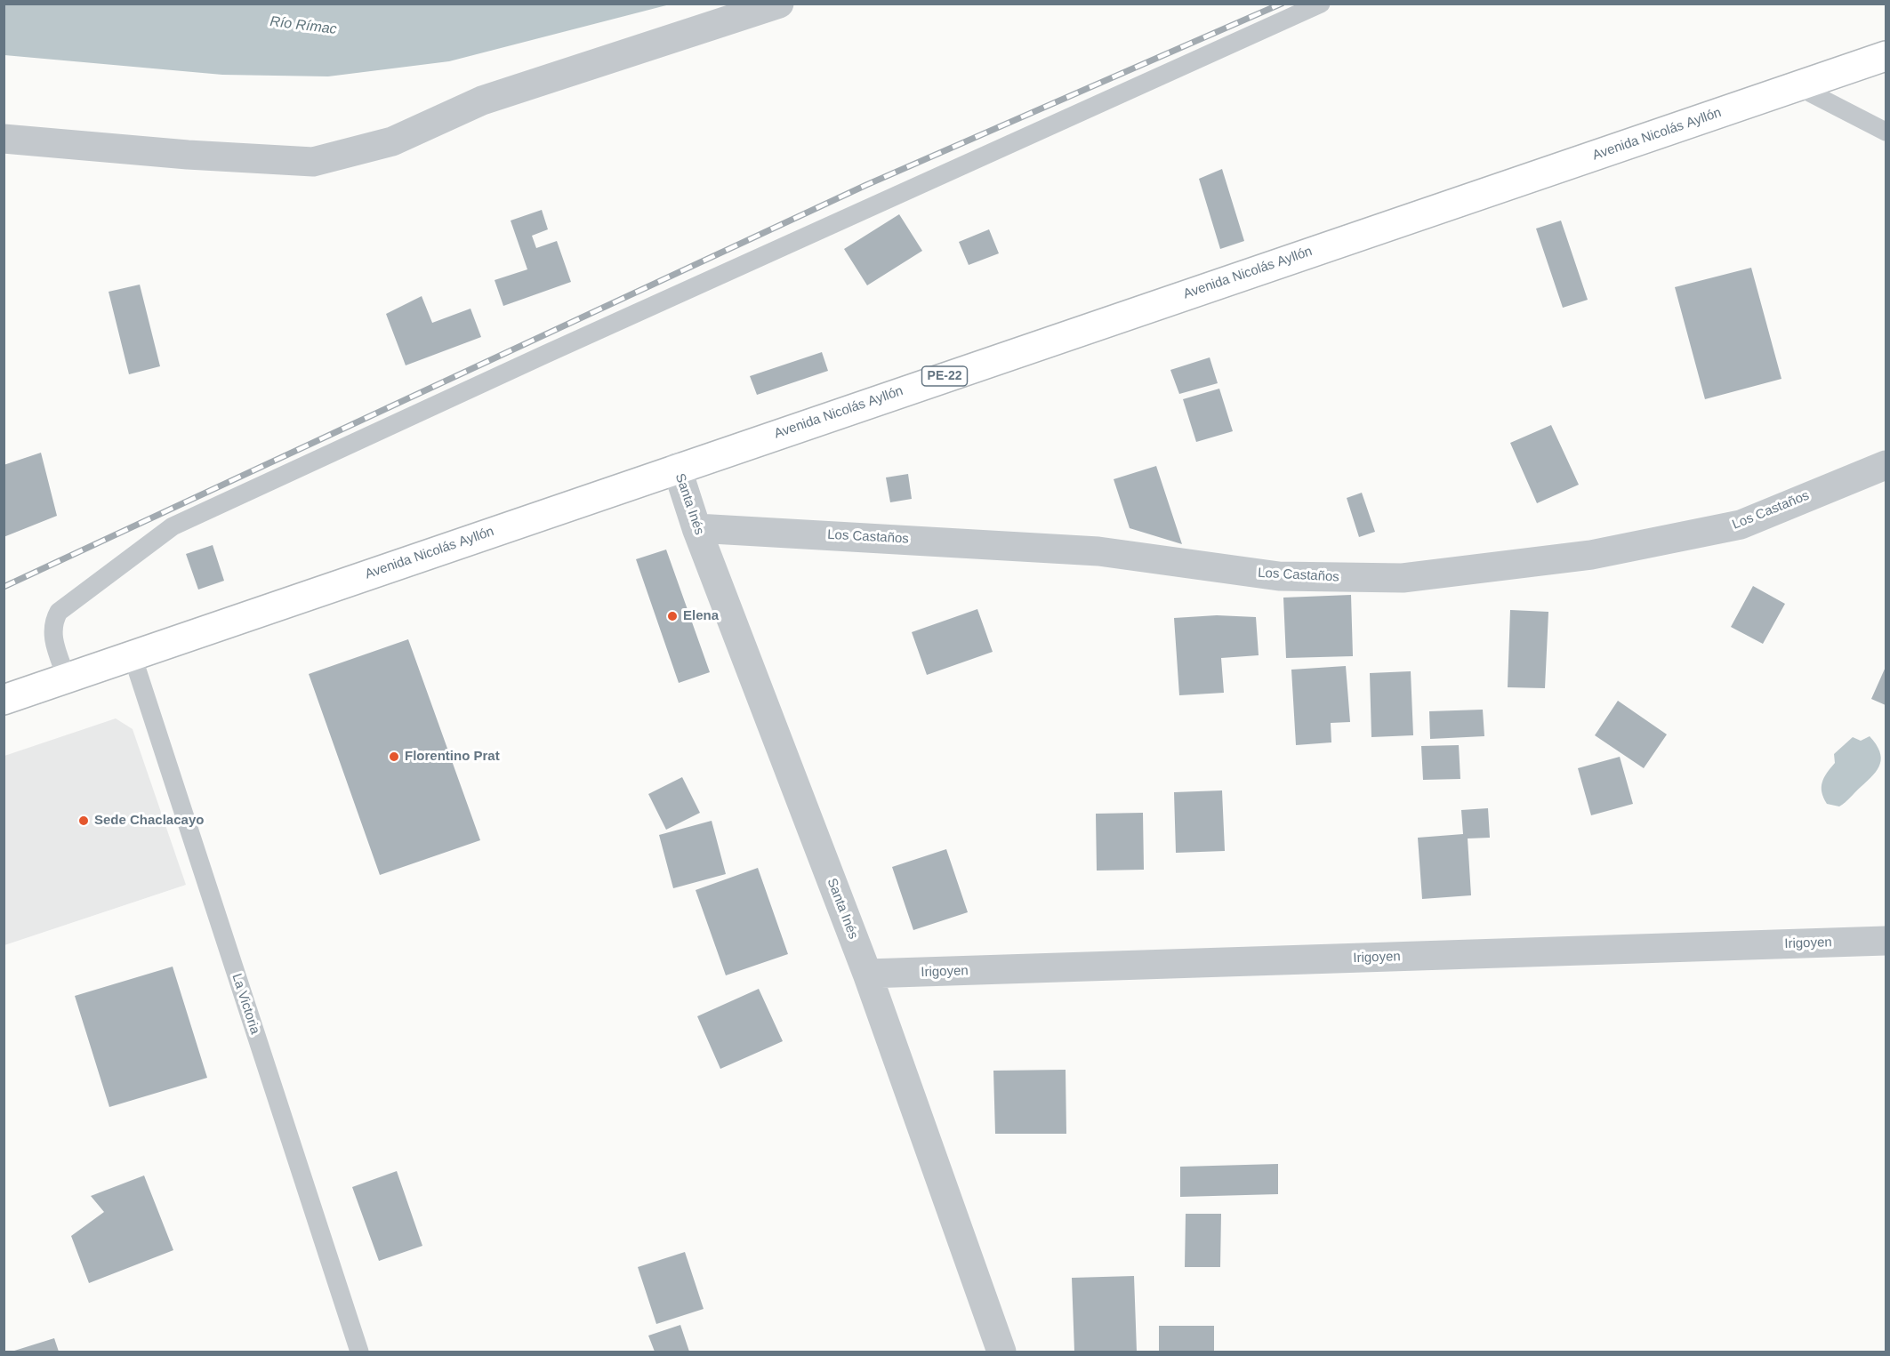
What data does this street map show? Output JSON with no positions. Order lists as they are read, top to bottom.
{
  "streets": {
    "highway": ["Avenida Nicolás Ayllón", "PE-22"],
    "street": ["Santa Inés", "Los Castaños", "Irigoyen"],
    "lane": ["La Victoria"]
  },
  "crossings": [
    ["Avenida Nicolás Ayllón", "Santa Inés"],
    ["Avenida Nicolás Ayllón", "La Victoria"],
    ["Santa Inés", "Los Castaños"],
    ["Santa Inés", "Irigoyen"]
  ],
  "water": ["Río Rímac"],
  "places": ["Elena", "Florentino Prat", "Sede Chaclacayo"]
}
